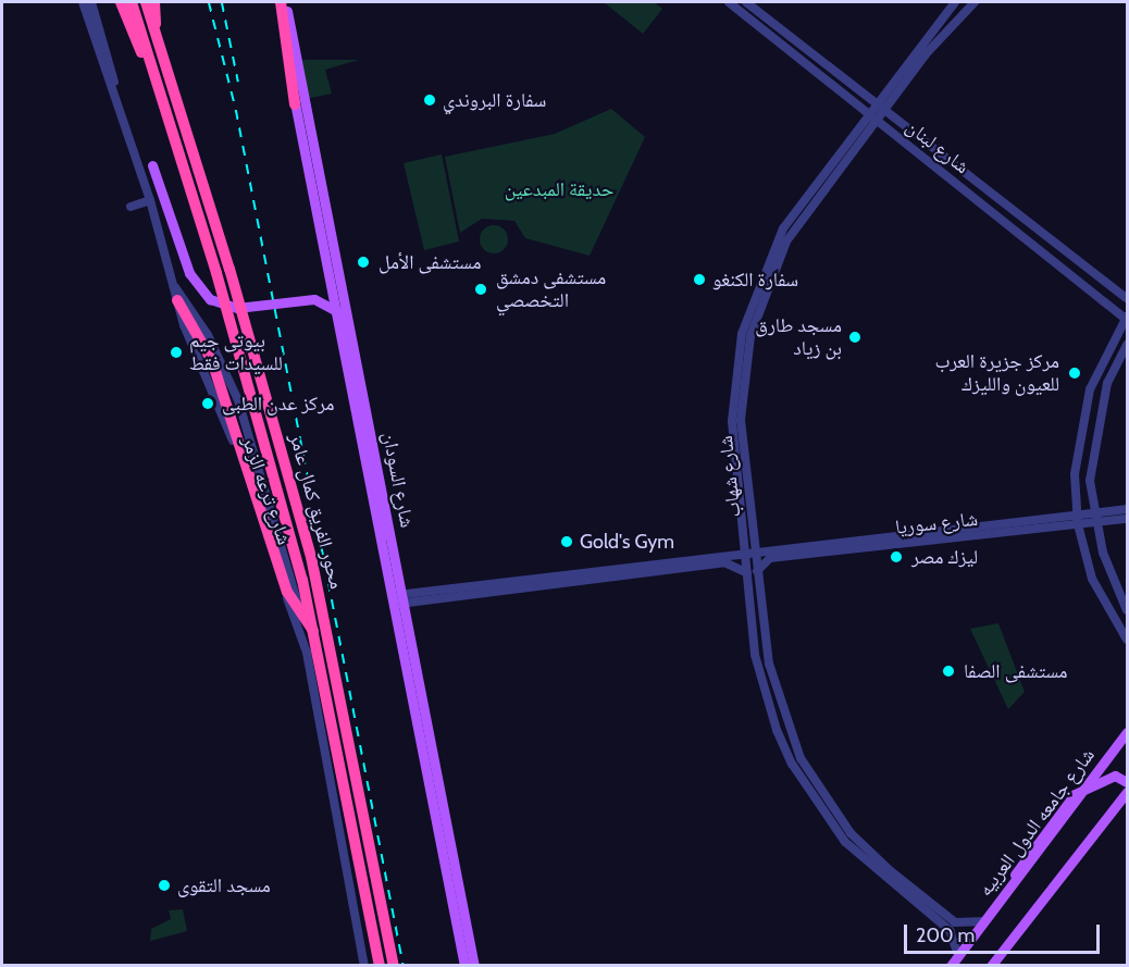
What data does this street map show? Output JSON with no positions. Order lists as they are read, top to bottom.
{
  "streets": {
    "highway": ["محور الفريق كمال عامر"],
    "main road": ["شارع السودان", "شارع جامعه الدول العربيه"],
    "street": [
      "شارع لبنان",
      "شارع شهاب",
      "شارع ترعه الزمر",
      "شارع سوريا"
    ]
  },
  "crossings": [
    ["شارع لبنان", "شارع شهاب"],
    ["شارع شهاب", "شارع سوريا"],
    ["شارع شهاب", "شارع جامعه الدول العربيه"],
    ["شارع السودان", "شارع سوريا"]
  ],
  "parks": ["حديقة المبدعين"],
  "places": [
    "سفارة البروندي",
    "مستشفى الأمل",
    "سفارة الكنغو",
    "مستشفى دمشق التخصصي",
    "مسجد طارق بن زياد",
    "بيوتى جيم للسيدات فقط",
    "مركز جزيرة العرب للعيون والليزك",
    "مركز عدن الطبى",
    "Gold's Gym",
    "ليزك مصر",
    "مستشفى الصفا",
    "مسجد التقوى"
  ],
  "scale_bar": "200 m"
}
